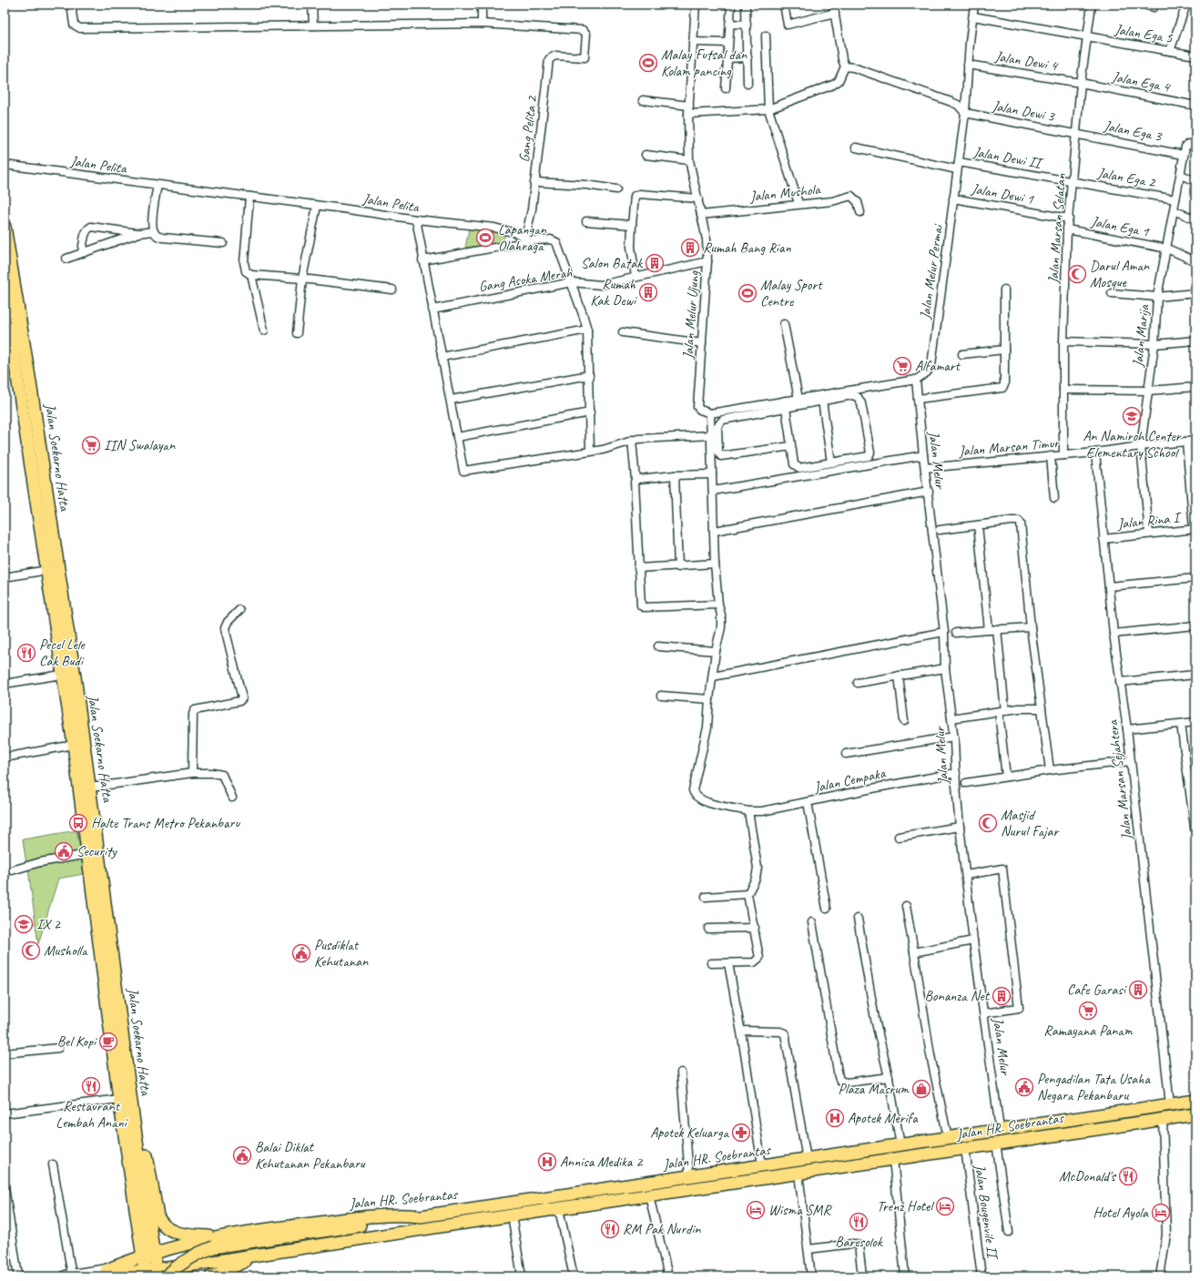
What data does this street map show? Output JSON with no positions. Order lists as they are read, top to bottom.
{
  "streets": {
    "main road": ["Jalan Soekarno Hatta", "Jalan HR. Soebrantas"],
    "street": [
      "Jalan Ega 5",
      "Jalan Dewi 4",
      "Jalan Ega 4",
      "Jalan Dewi 3",
      "Gang Pelita 2",
      "Jalan Ega 3",
      "Jalan Dewi II",
      "Jalan Pelita",
      "Jalan Ega 2",
      "Jalan Mushola",
      "Jalan Dewi 1",
      "Jalan Ega 1",
      "Jalan Marsan Selatan",
      "Jalan Melur Permai",
      "Gang Asoka Merah",
      "Jalan Melur Ujung",
      "Jalan Marija",
      "Jalan Marsan Timur",
      "Jalan Melur",
      "Jalan Rina I",
      "Jalan Cempaka",
      "Jalan Marsan Sejahtera",
      "Jalan Bougenvile II"
    ]
  },
  "crossings": [
    ["Jalan Ega 5", "Jalan Marsan Selatan"],
    ["Jalan Ega 5", "Jalan Melur Permai"],
    ["Jalan Dewi 4", "Jalan Ega 4"],
    ["Jalan Dewi 4", "Jalan Marsan Selatan"],
    ["Jalan Dewi 4", "Jalan Melur Permai"],
    ["Jalan Ega 4", "Jalan Marsan Selatan"],
    ["Jalan Dewi 3", "Jalan Ega 3"],
    ["Jalan Dewi 3", "Jalan Marsan Selatan"],
    ["Jalan Dewi 3", "Jalan Melur Permai"],
    ["Gang Pelita 2", "Jalan Pelita"],
    ["Jalan Ega 3", "Jalan Marsan Selatan"],
    ["Jalan Ega 3", "Jalan Marija"],
    ["Jalan Dewi II", "Jalan Ega 2"],
    ["Jalan Dewi II", "Jalan Marsan Selatan"],
    ["Jalan Dewi II", "Jalan Melur Permai"],
    ["Jalan Ega 2", "Jalan Marsan Selatan"],
    ["Jalan Ega 2", "Jalan Marija"],
    ["Jalan Mushola", "Jalan Melur Ujung"],
    ["Jalan Dewi 1", "Jalan Marsan Selatan"],
    ["Jalan Dewi 1", "Jalan Melur Permai"],
    ["Jalan Ega 1", "Jalan Marsan Selatan"],
    ["Jalan Ega 1", "Jalan Marija"],
    ["Jalan Marsan Selatan", "Jalan Marsan Timur"],
    ["Jalan Melur Permai", "Jalan Melur"],
    ["Gang Asoka Merah", "Jalan Melur Ujung"],
    ["Jalan Melur Ujung", "Jalan Cempaka"],
    ["Jalan Marija", "Jalan Marsan Timur"],
    ["Jalan Marija", "Jalan Rina I"],
    ["Jalan Marsan Timur", "Jalan Melur"],
    ["Jalan Marsan Timur", "Jalan Marsan Sejahtera"],
    ["Jalan Soekarno Hatta", "Jalan HR. Soebrantas"],
    ["Jalan Melur", "Jalan Cempaka"],
    ["Jalan Melur", "Jalan HR. Soebrantas"],
    ["Jalan Rina I", "Jalan Marsan Sejahtera"],
    ["Jalan Marsan Sejahtera", "Jalan HR. Soebrantas"],
    ["Jalan HR. Soebrantas", "Jalan Bougenvile II"]
  ],
  "places": {
    "sports": ["Malay Futsal dan Kolam pancing", "Lapangan Olahraga", "Malay Sport Centre"],
    "building": [
      "Rumah Bang Rian",
      "Salon Batak",
      "Rumah Kak Dewi",
      "Cafe Garasi",
      "Bonanza Net"
    ],
    "mosque": ["Darul Aman Mosque", "Masjid Nurul Fajar", "Musholla"],
    "supermarket": ["Alfamart", "IIN Swalayan", "Ramayana Panam"],
    "school or university": ["An Namiroh Center Elementary School", "IX 2"],
    "restaurant": [
      "Pecel Lele Cak Budi",
      "Restaurant Lembah Anani",
      "McDonald's",
      "Baresolok",
      "RM Pak Nurdin"
    ],
    "bus stop": ["Halte Trans Metro Pekanbaru"],
    "public building": [
      "Security",
      "Pusdiklat Kehutanan",
      "Pengadilan Tata Usaha Negara Pekanbaru",
      "Balai Diklat Kehutanan Pekanbaru"
    ],
    "cafe": ["Bel Kopi"],
    "shop": ["Plaza Masrum"],
    "hospital": ["Apotek Merifa", "Annisa Medika 2"],
    "pharmacy": ["Apotek Keluarga"],
    "hotel": ["Trenz Hotel", "Wisma SMR", "Hotel Ayola"]
  }
}
